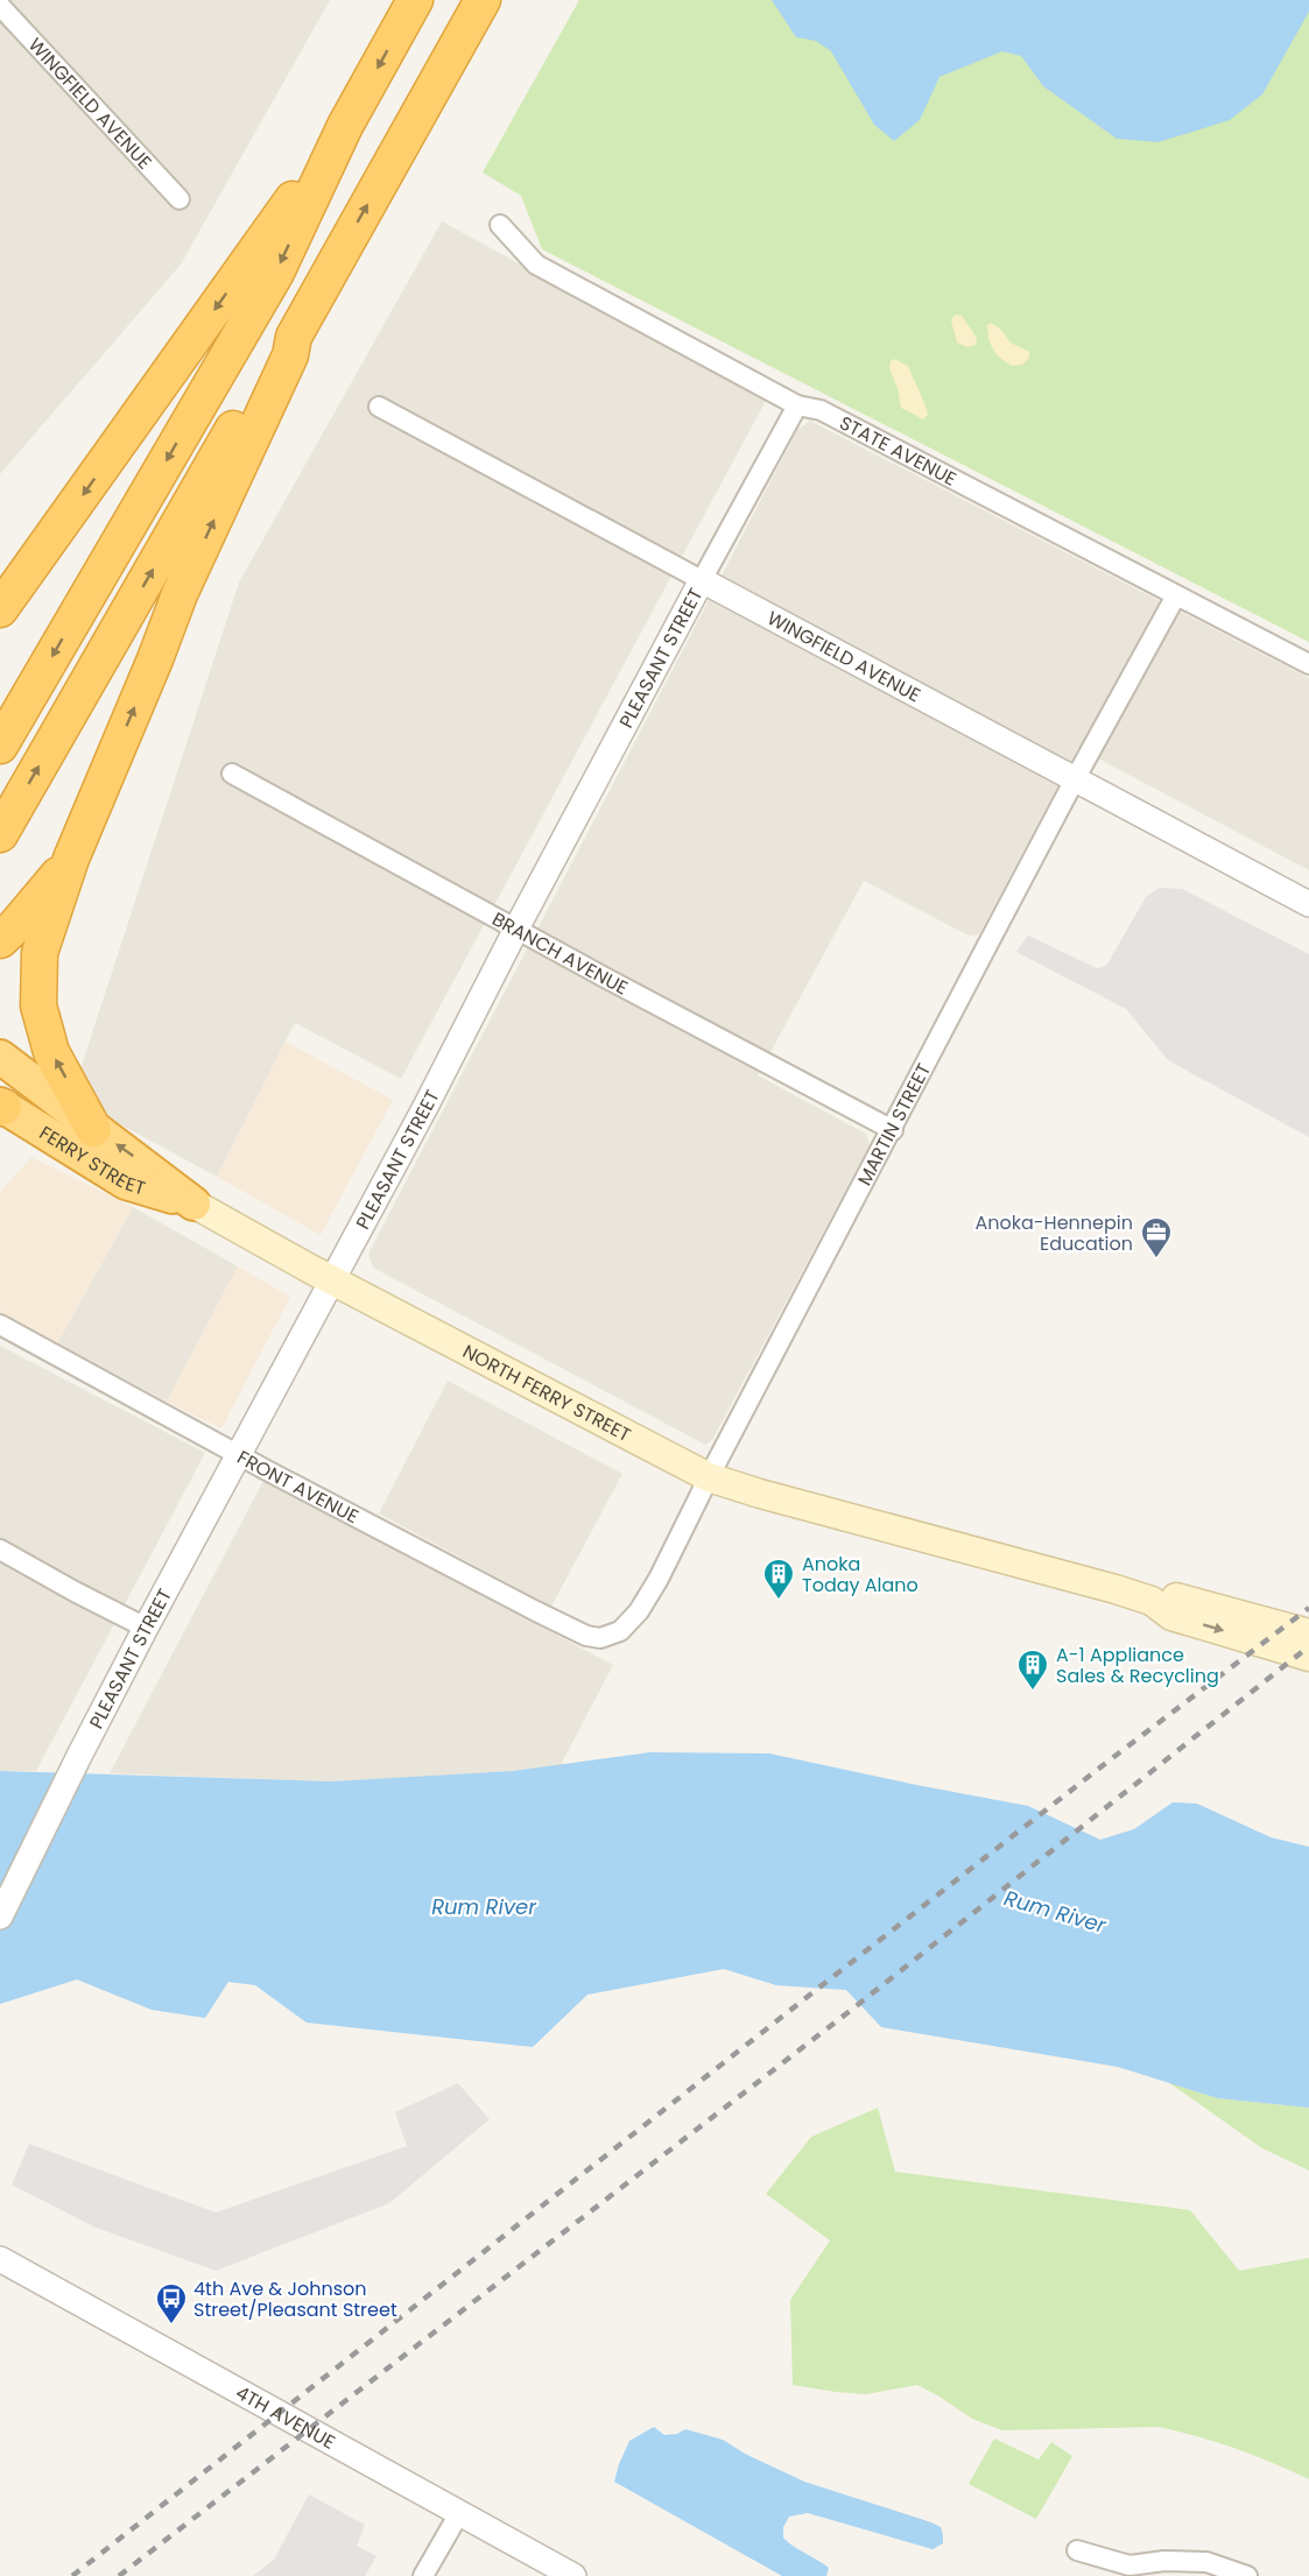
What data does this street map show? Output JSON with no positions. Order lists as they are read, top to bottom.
{
  "streets": {
    "highway": ["FERRY STREET", "NORTH FERRY STREET"],
    "street": [
      "WINGFIELD AVENUE",
      "STATE AVENUE",
      "PLEASANT STREET",
      "BRANCH AVENUE",
      "MARTIN STREET",
      "FRONT AVENUE",
      "4TH AVENUE"
    ]
  },
  "crossings": [
    ["WINGFIELD AVENUE", "PLEASANT STREET"],
    ["WINGFIELD AVENUE", "MARTIN STREET"],
    ["STATE AVENUE", "PLEASANT STREET"],
    ["STATE AVENUE", "MARTIN STREET"],
    ["PLEASANT STREET", "BRANCH AVENUE"],
    ["PLEASANT STREET", "NORTH FERRY STREET"],
    ["PLEASANT STREET", "FRONT AVENUE"],
    ["BRANCH AVENUE", "MARTIN STREET"],
    ["MARTIN STREET", "NORTH FERRY STREET"],
    ["MARTIN STREET", "FRONT AVENUE"],
    ["FERRY STREET", "NORTH FERRY STREET"]
  ],
  "water": ["Rum River"],
  "places": {
    "office": ["Anoka-Hennepin Education"],
    "building": ["Anoka Today Alano", "A-1 Appliance Sales & Recycling"],
    "bus stop": ["4th Ave & Johnson Street/Pleasant Street"]
  }
}
